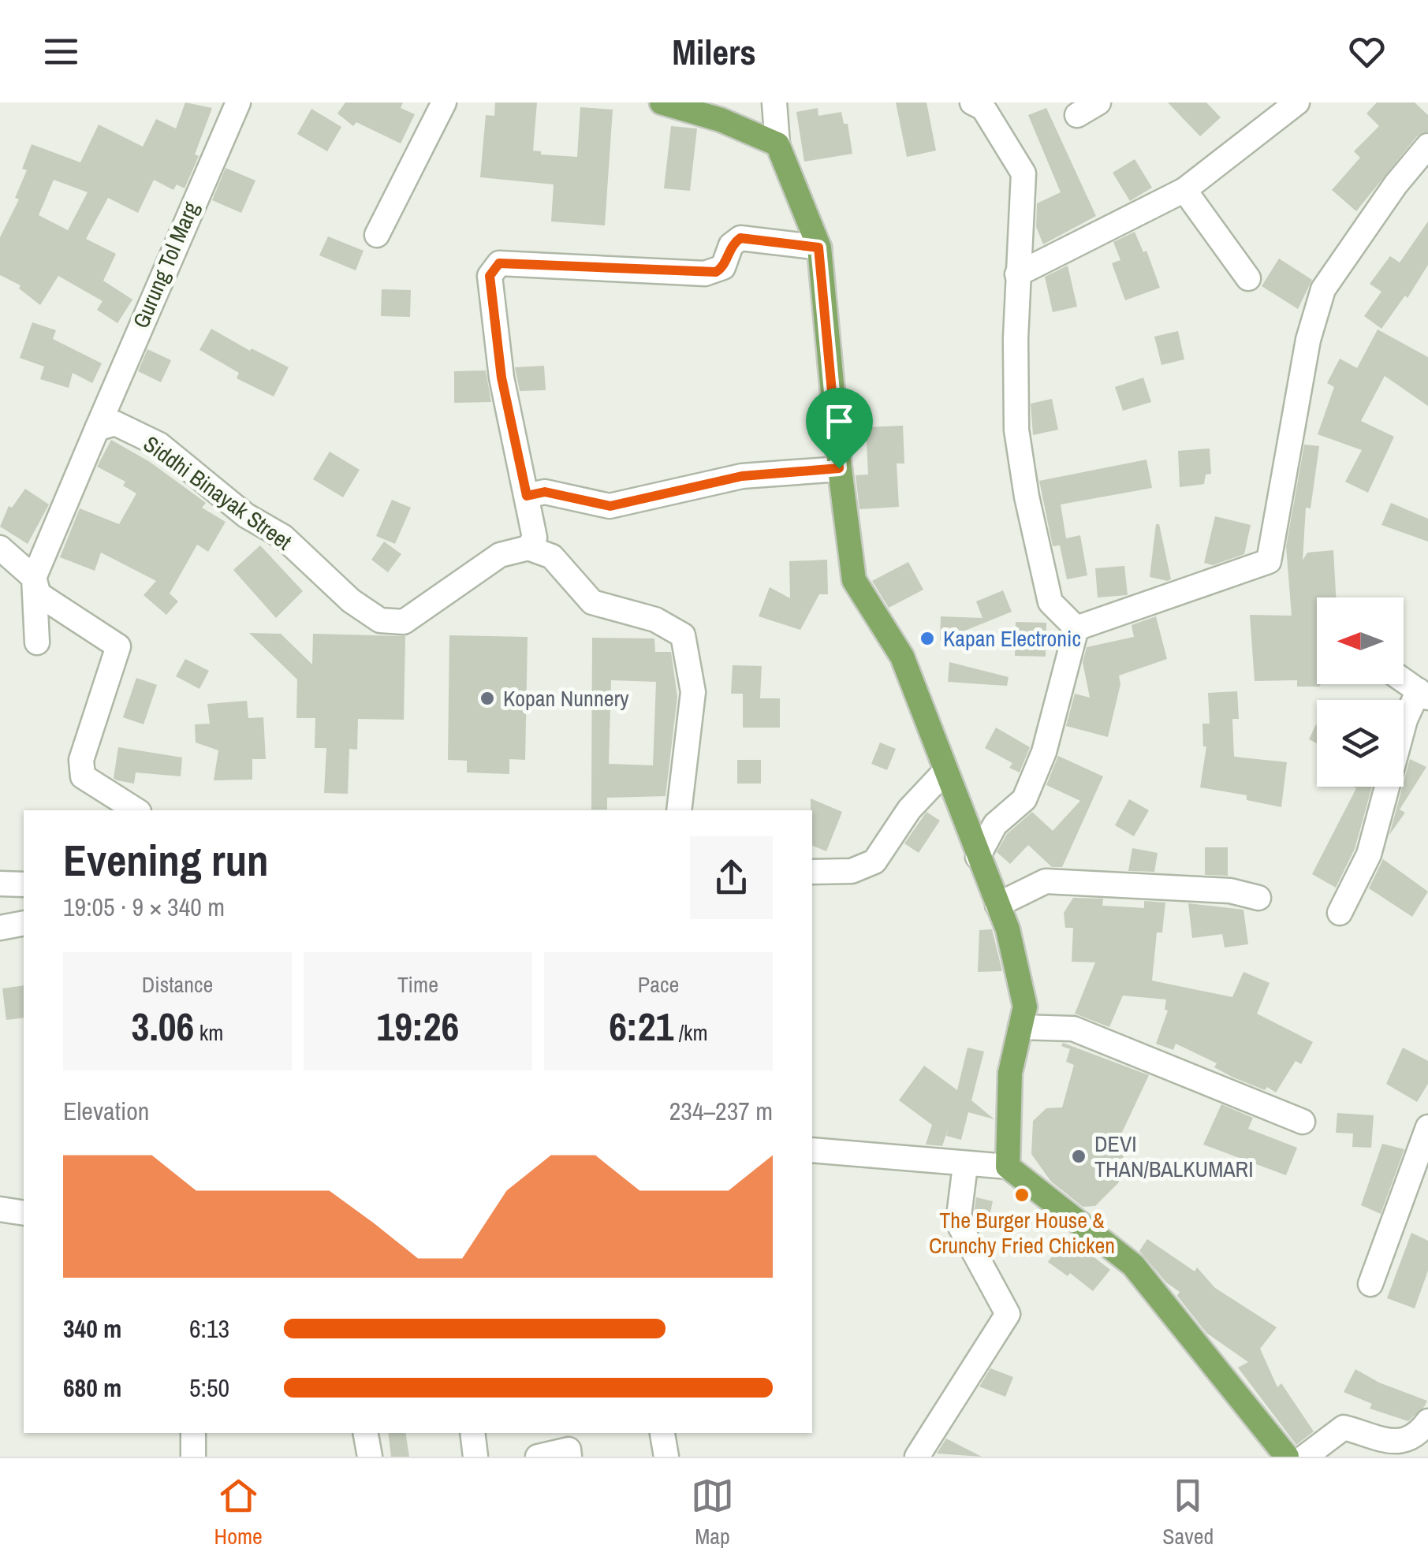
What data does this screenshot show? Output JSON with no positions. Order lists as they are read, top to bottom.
{
  "streets": {
    "street": ["Gurung Tol Marg", "Siddhi Binayak Street"]
  },
  "crossings": [
    ["Gurung Tol Marg", "Siddhi Binayak Street"]
  ],
  "places": [
    "Kapan Electronic",
    "Kopan Nunnery",
    "DEVI THAN/BALKUMARI",
    "The Burger House & Crunchy Fried Chicken"
  ],
  "north": "left",
  "page": {
    "header": "Milers",
    "heading": ["Evening run", "19:05 · 9 × 340 m"],
    "stats": [
      ["Distance", "3.06 km"],
      ["Time", "19:26"],
      ["Pace", "6:21 /km"]
    ],
    "chart": ["Elevation", "234–237 m"],
    "list": [
      {
        "name": "340 m",
        "note": "6:13"
      },
      {
        "name": "680 m",
        "note": "5:50"
      }
    ],
    "tabs": ["Home", "Map", "Saved"]
  }
}
